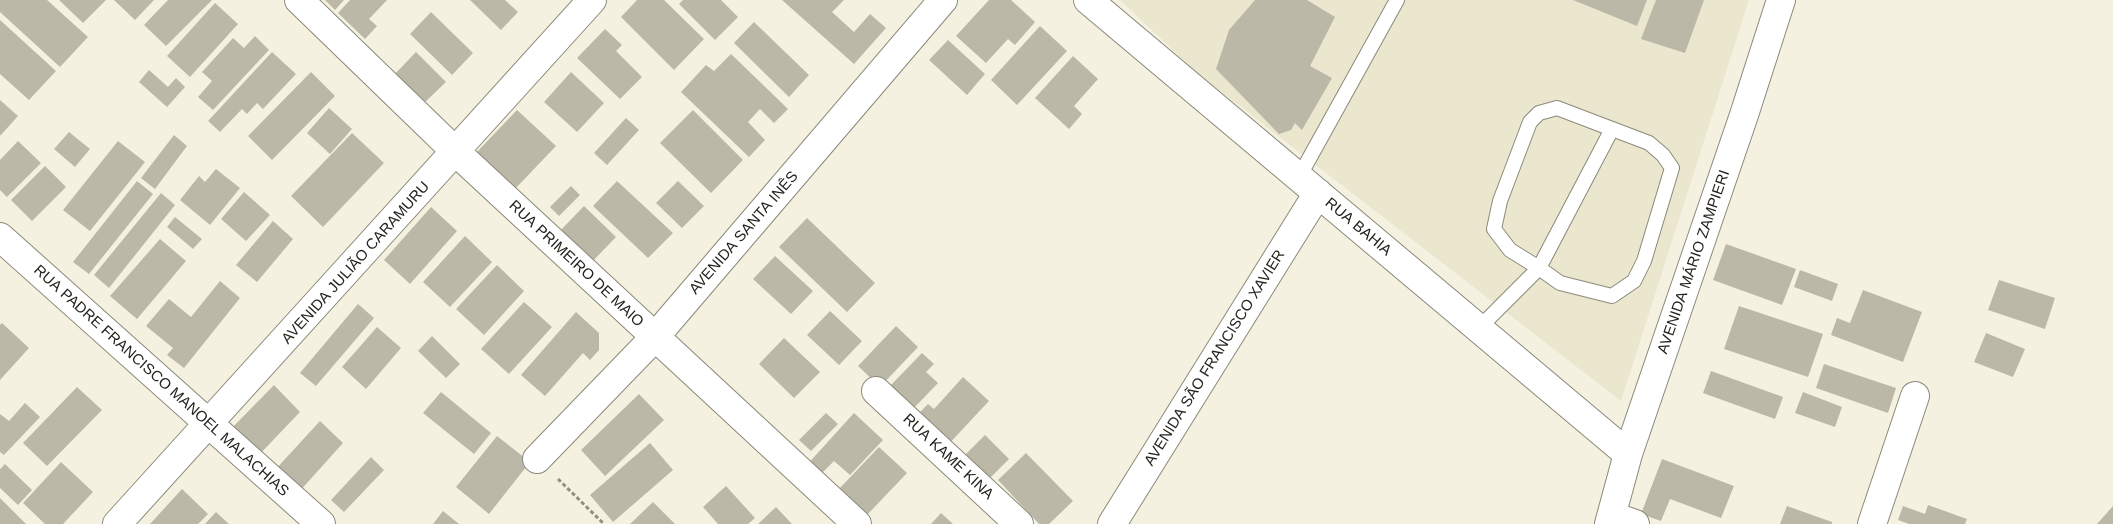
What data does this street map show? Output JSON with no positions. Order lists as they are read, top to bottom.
{
  "streets": {
    "street": [
      "RUA BAHIA",
      "AVENIDA SANTA INÊS",
      "AVENIDA MÁRIO ZAMPIERI",
      "AVENIDA JULIÃO CARAMURU",
      "RUA PRIMEIRO DE MAIO",
      "AVENIDA SÃO FRANCISCO XAVIER",
      "RUA PADRE FRANCISCO MANOEL MALACHIAS",
      "RUA KAME KINA"
    ]
  },
  "crossings": [
    ["RUA BAHIA", "AVENIDA MÁRIO ZAMPIERI"],
    ["RUA BAHIA", "AVENIDA SÃO FRANCISCO XAVIER"],
    ["AVENIDA SANTA INÊS", "RUA PRIMEIRO DE MAIO"],
    ["AVENIDA JULIÃO CARAMURU", "RUA PRIMEIRO DE MAIO"],
    ["AVENIDA JULIÃO CARAMURU", "RUA PADRE FRANCISCO MANOEL MALACHIAS"]
  ]
}
